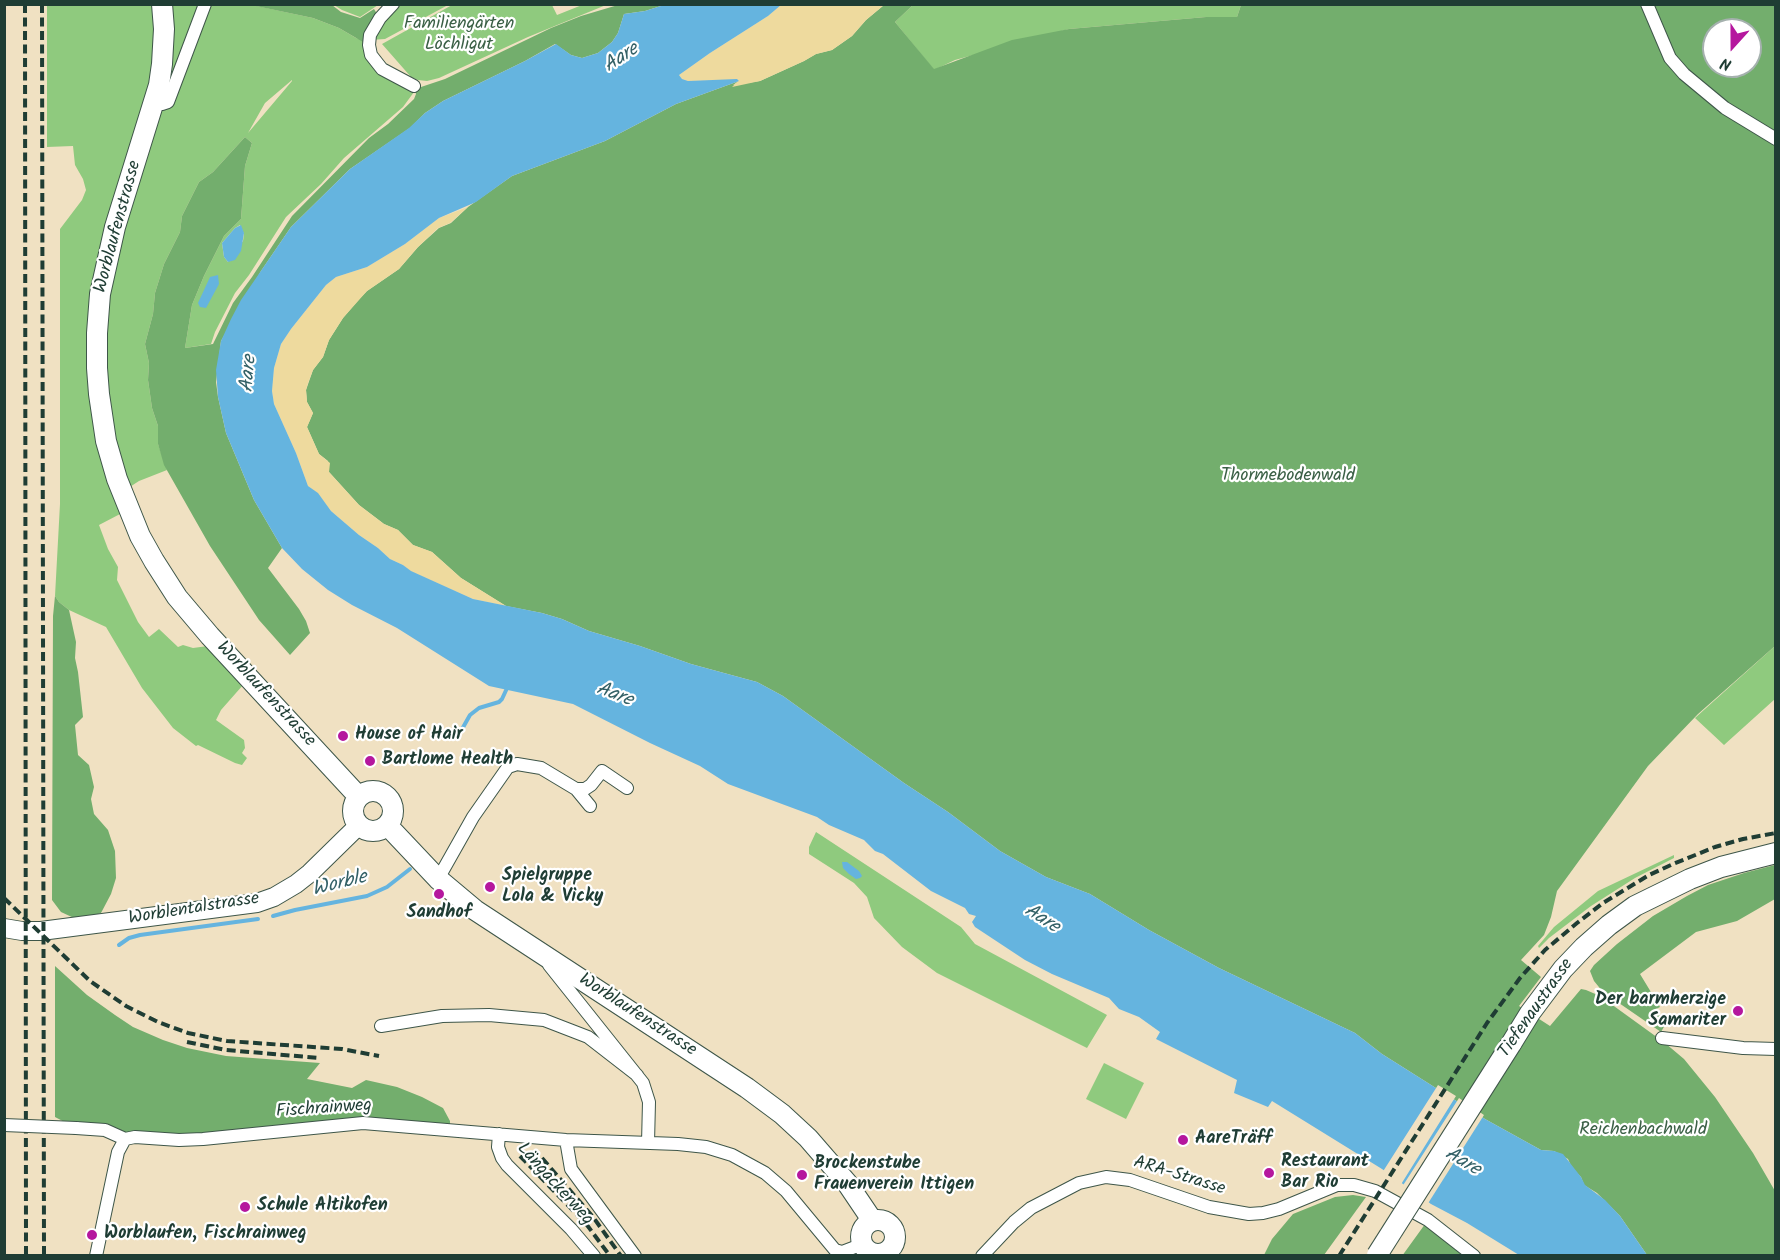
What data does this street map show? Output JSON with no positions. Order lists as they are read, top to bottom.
{
  "streets": {
    "main road": ["Worblaufenstrasse", "Worblentalstrasse", "Tiefenaustrasse"],
    "street": ["Fischrainweg", "ARA-Strasse", "Längackerweg"]
  },
  "crossings": [
    ["Worblaufenstrasse", "Worblentalstrasse"],
    ["Worblaufenstrasse", "Fischrainweg"],
    ["Fischrainweg", "Längackerweg"]
  ],
  "water": ["Aare", "Worble"],
  "parks": ["Familiengärten Löchligut", "Thormebodenwald", "Reichenbachwald"],
  "places": [
    "House of Hair",
    "Bartlome Health",
    "Spielgruppe Lola & Vicky",
    "Sandhof",
    "Der barmherzige Samariter",
    "AareTräff",
    "Restaurant Bar Rio",
    "Brockenstube Frauenverein Ittigen",
    "Schule Altikofen",
    "Worblaufen, Fischrainweg"
  ],
  "north": "bottom"
}
